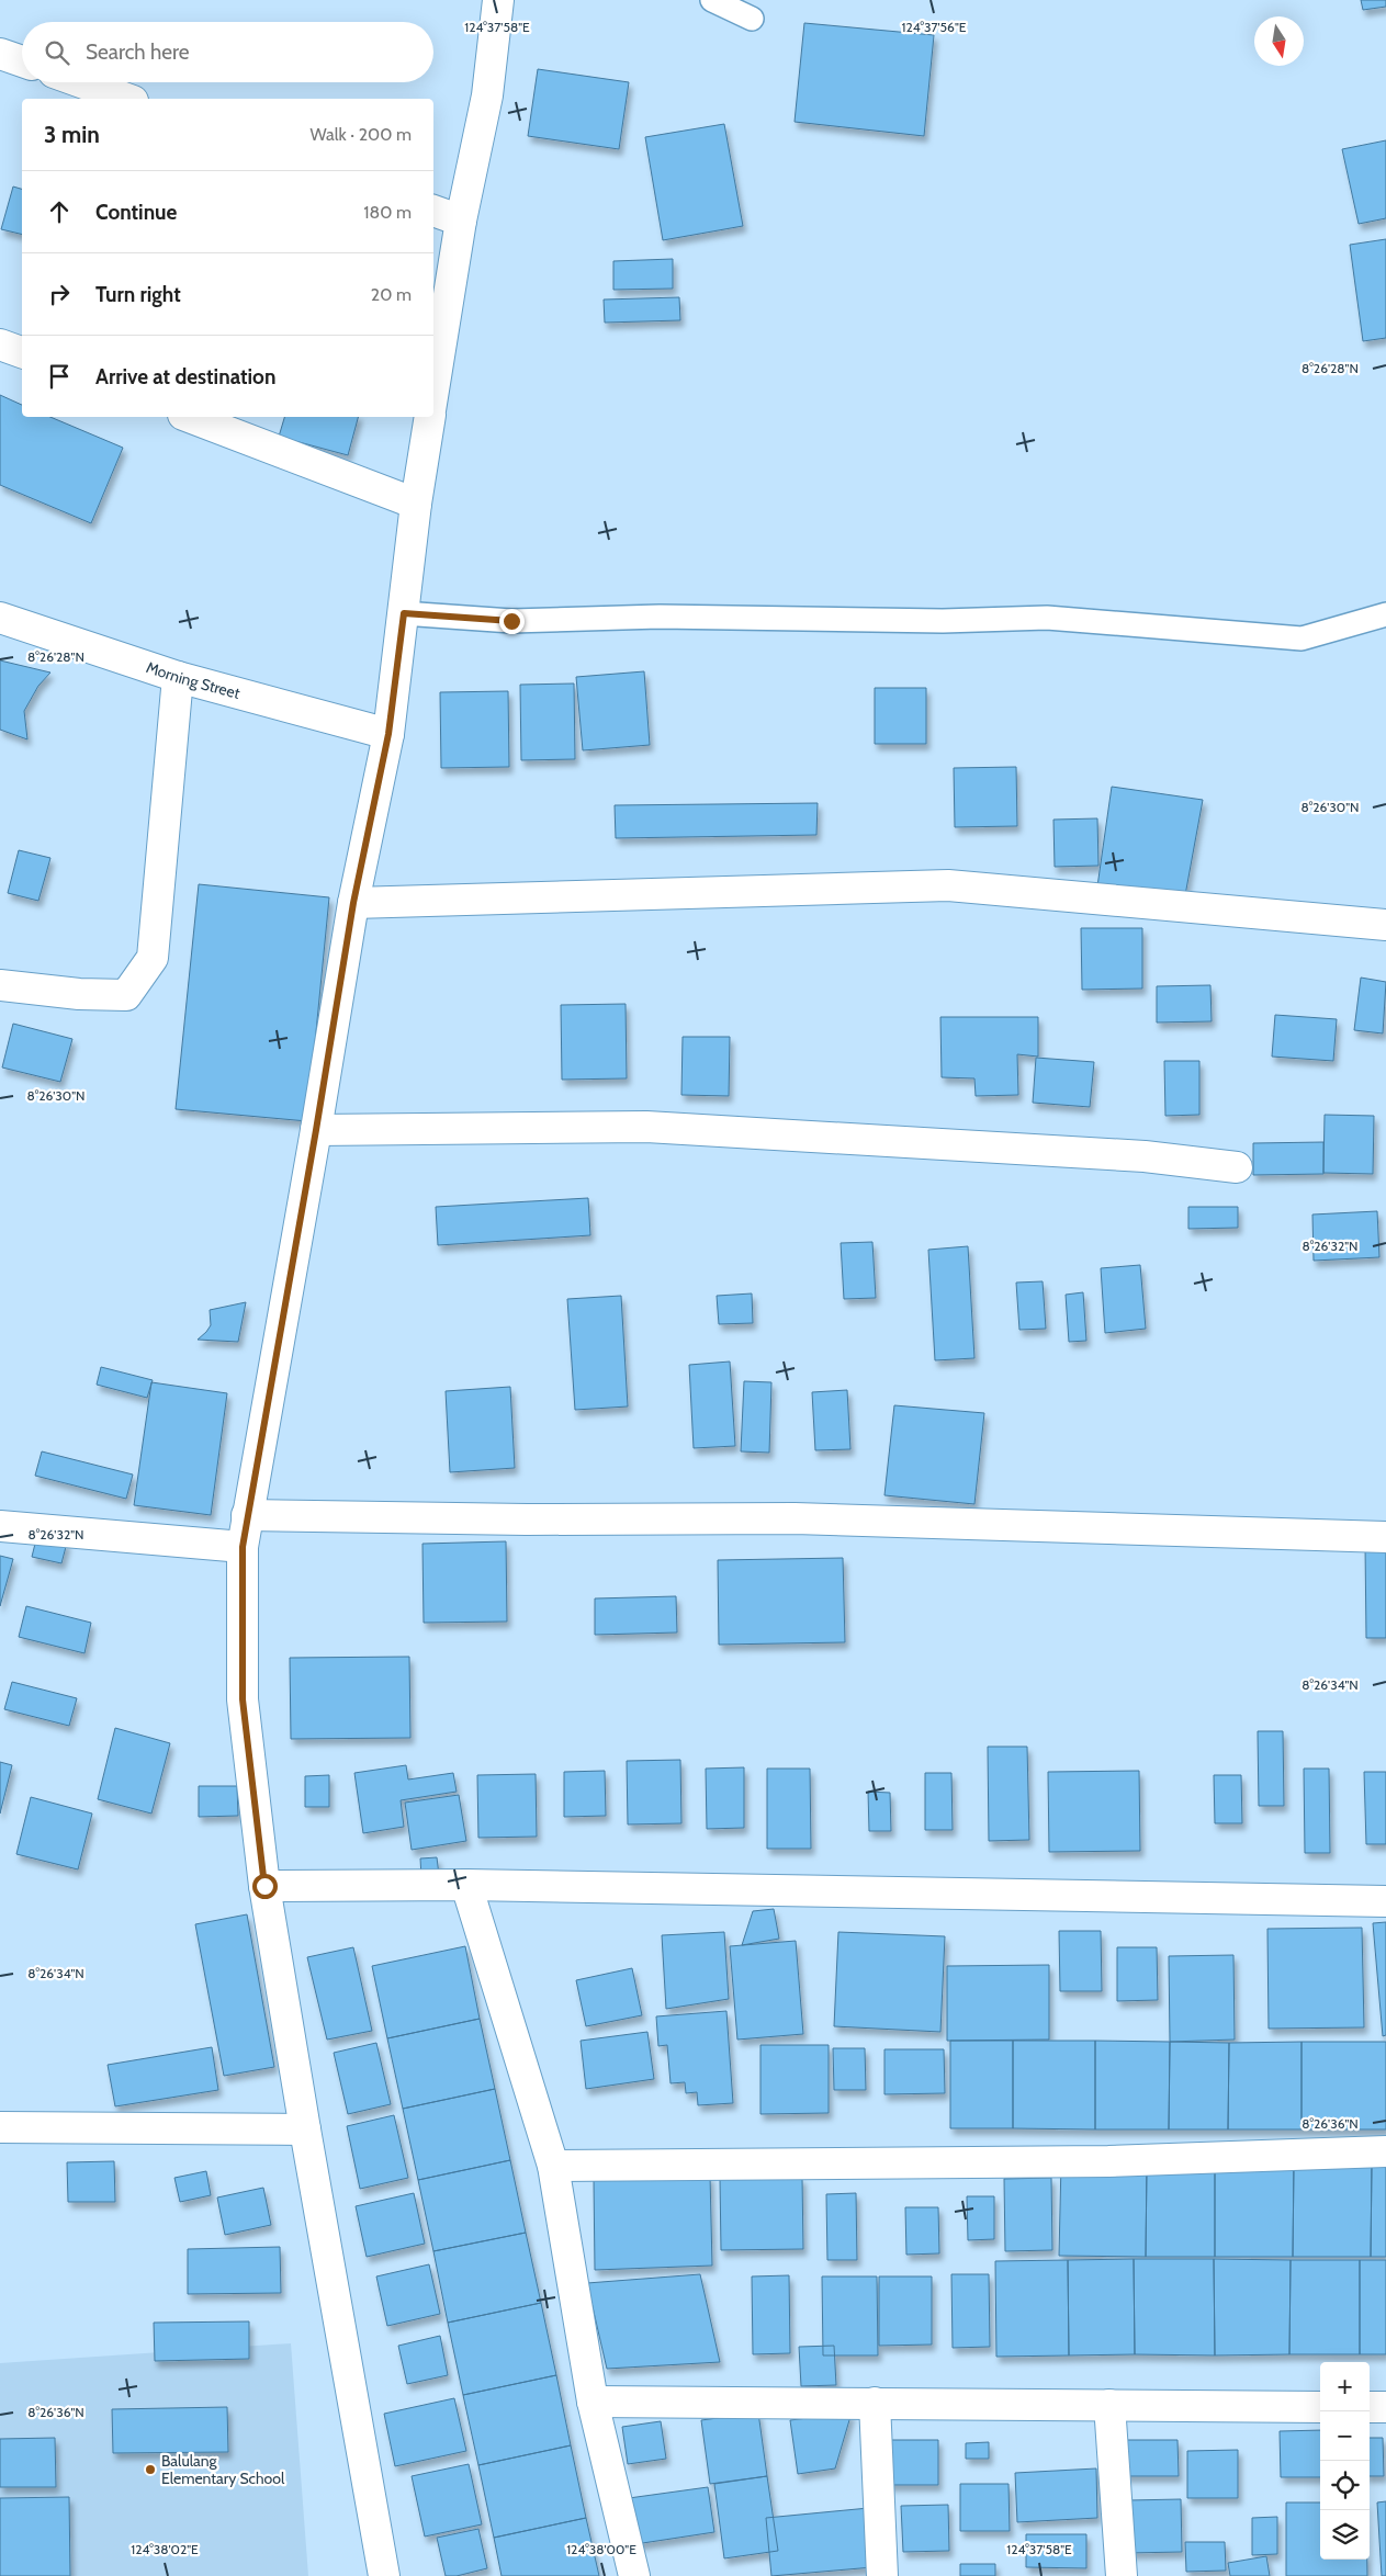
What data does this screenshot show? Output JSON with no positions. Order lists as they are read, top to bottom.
{
  "streets": {
    "street": ["Morning Street"]
  },
  "places": ["Balulang Elementary School"],
  "north": "bottom",
  "page": {
    "search": "Search here",
    "heading": ["3 min", "Walk · 200 m"],
    "list": [
      ["Continue", "180 m"],
      ["Turn right", "20 m"],
      "Arrive at destination"
    ],
    "map_buttons": ["+", "−"]
  },
  "coordinates": [
    "124°37'58\"E",
    "124°37'56\"E",
    "8°26'28\"N",
    "8°26'30\"N",
    "8°26'32\"N",
    "8°26'34\"N",
    "8°26'36\"N",
    "124°38'02\"E",
    "124°38'00\"E"
  ]
}
